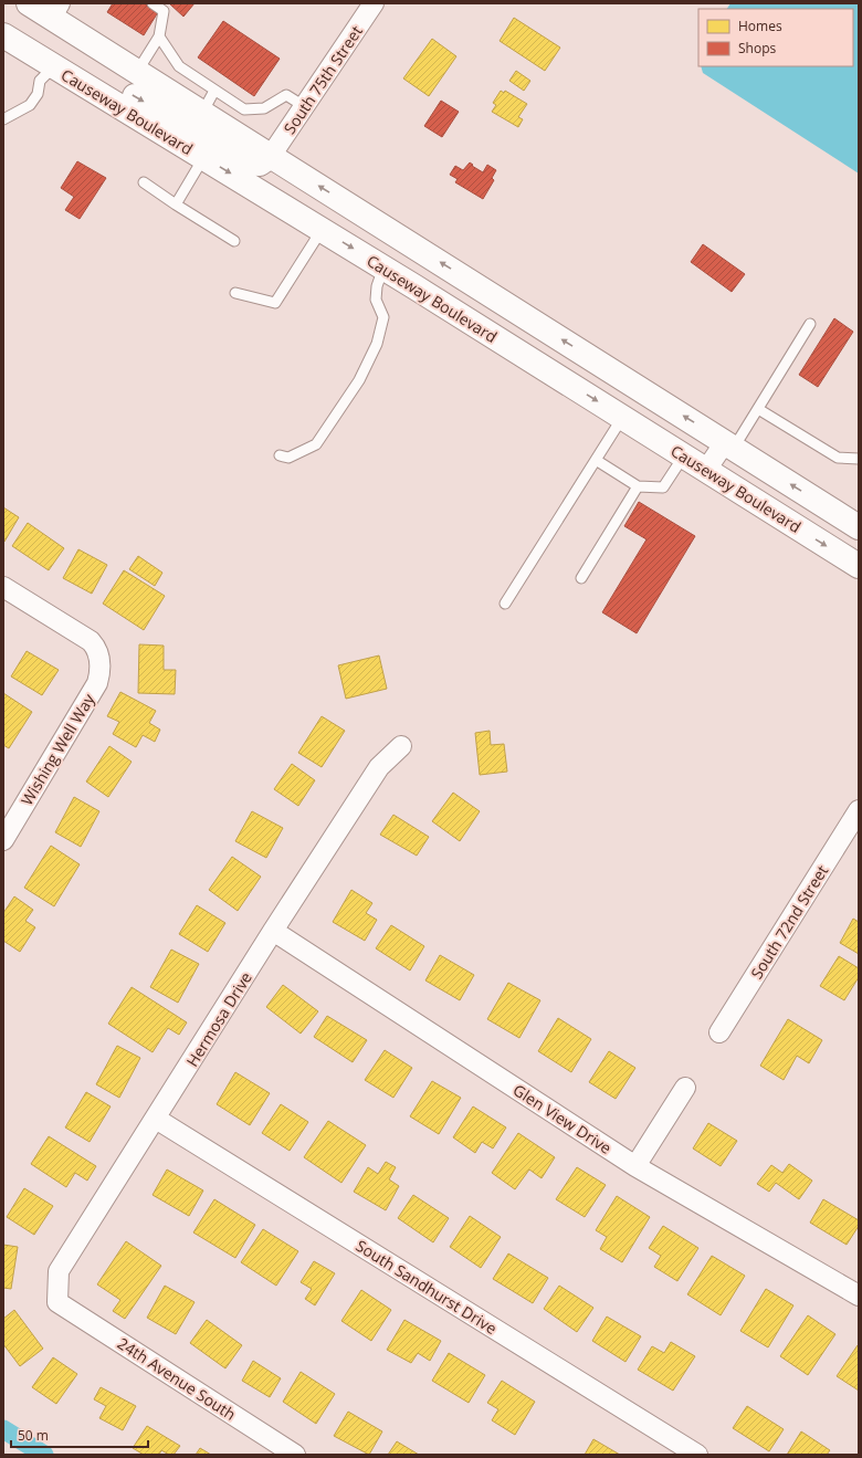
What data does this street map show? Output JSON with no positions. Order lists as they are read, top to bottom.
{
  "streets": {
    "main road": ["Causeway Boulevard"],
    "street": [
      "South 75th Street",
      "Wishing Well Way",
      "South 72nd Street",
      "Hermosa Drive",
      "Glen View Drive",
      "South Sandhurst Drive",
      "24th Avenue South"
    ]
  },
  "crossings": [
    ["Hermosa Drive", "Glen View Drive"],
    ["Hermosa Drive", "South Sandhurst Drive"],
    ["Hermosa Drive", "24th Avenue South"]
  ],
  "legend": ["Homes", "Shops"],
  "scale_bar": "50 m"
}
